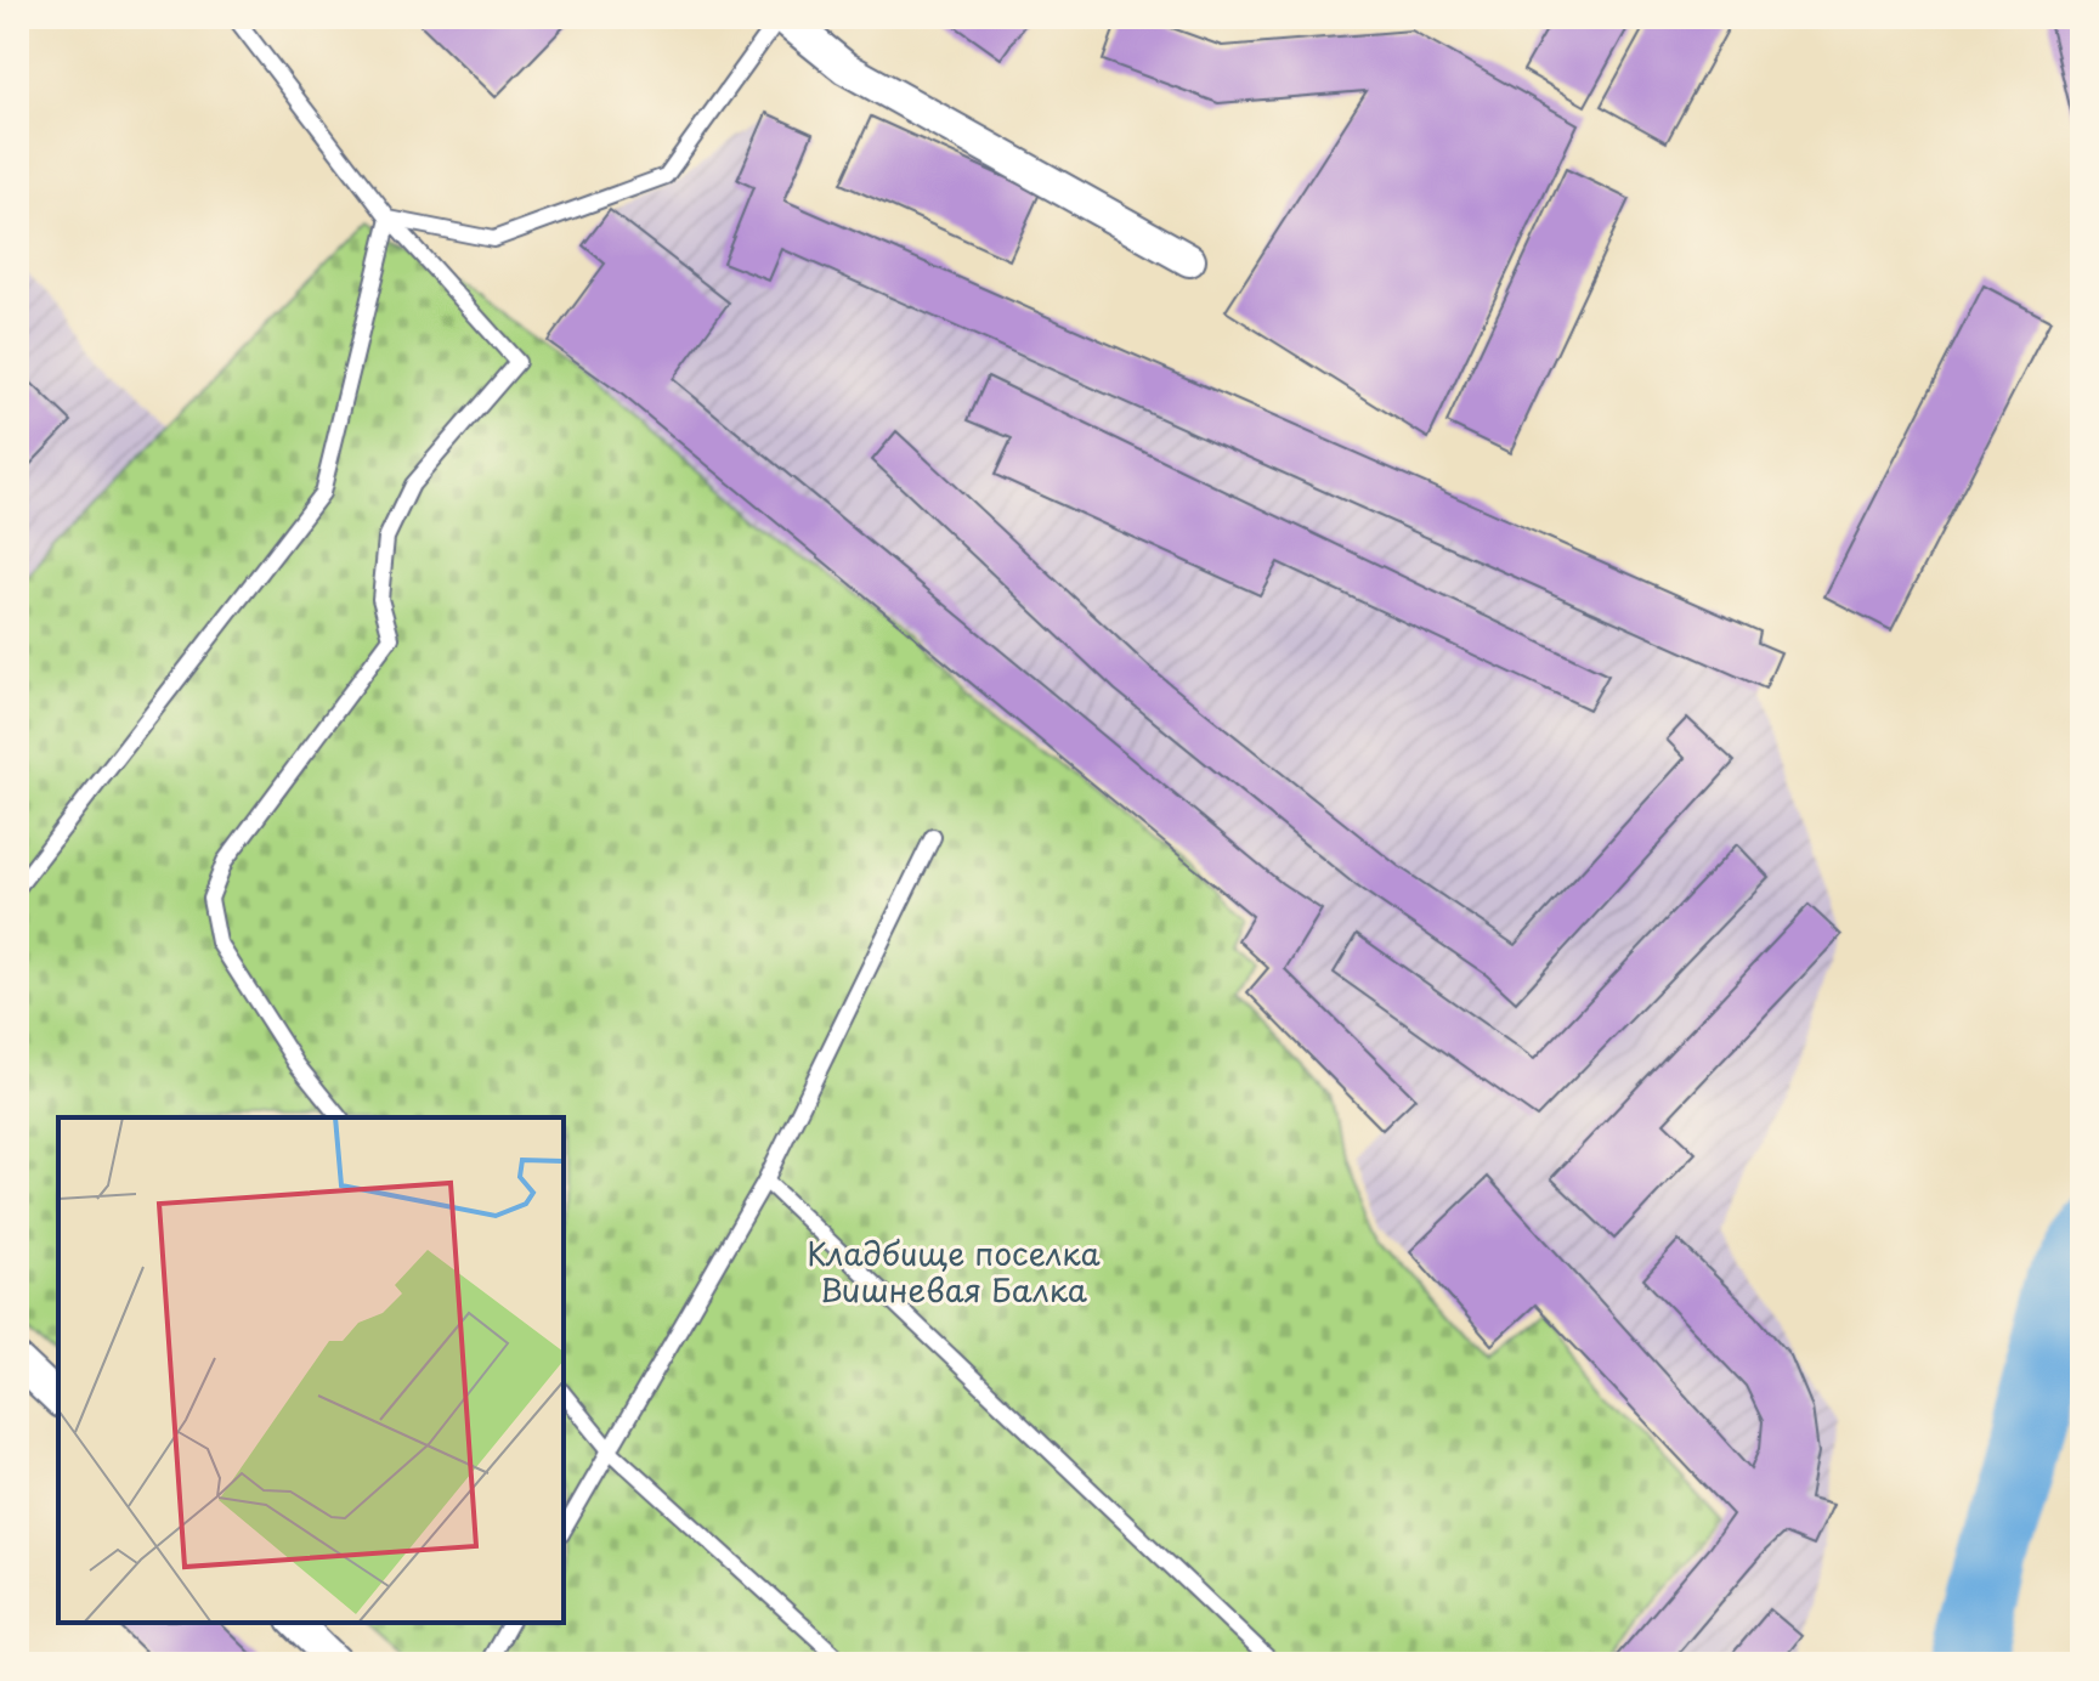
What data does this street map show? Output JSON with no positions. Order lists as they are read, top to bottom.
{
  "parks": ["Кладбище поселка Вишневая Балка"]
}
